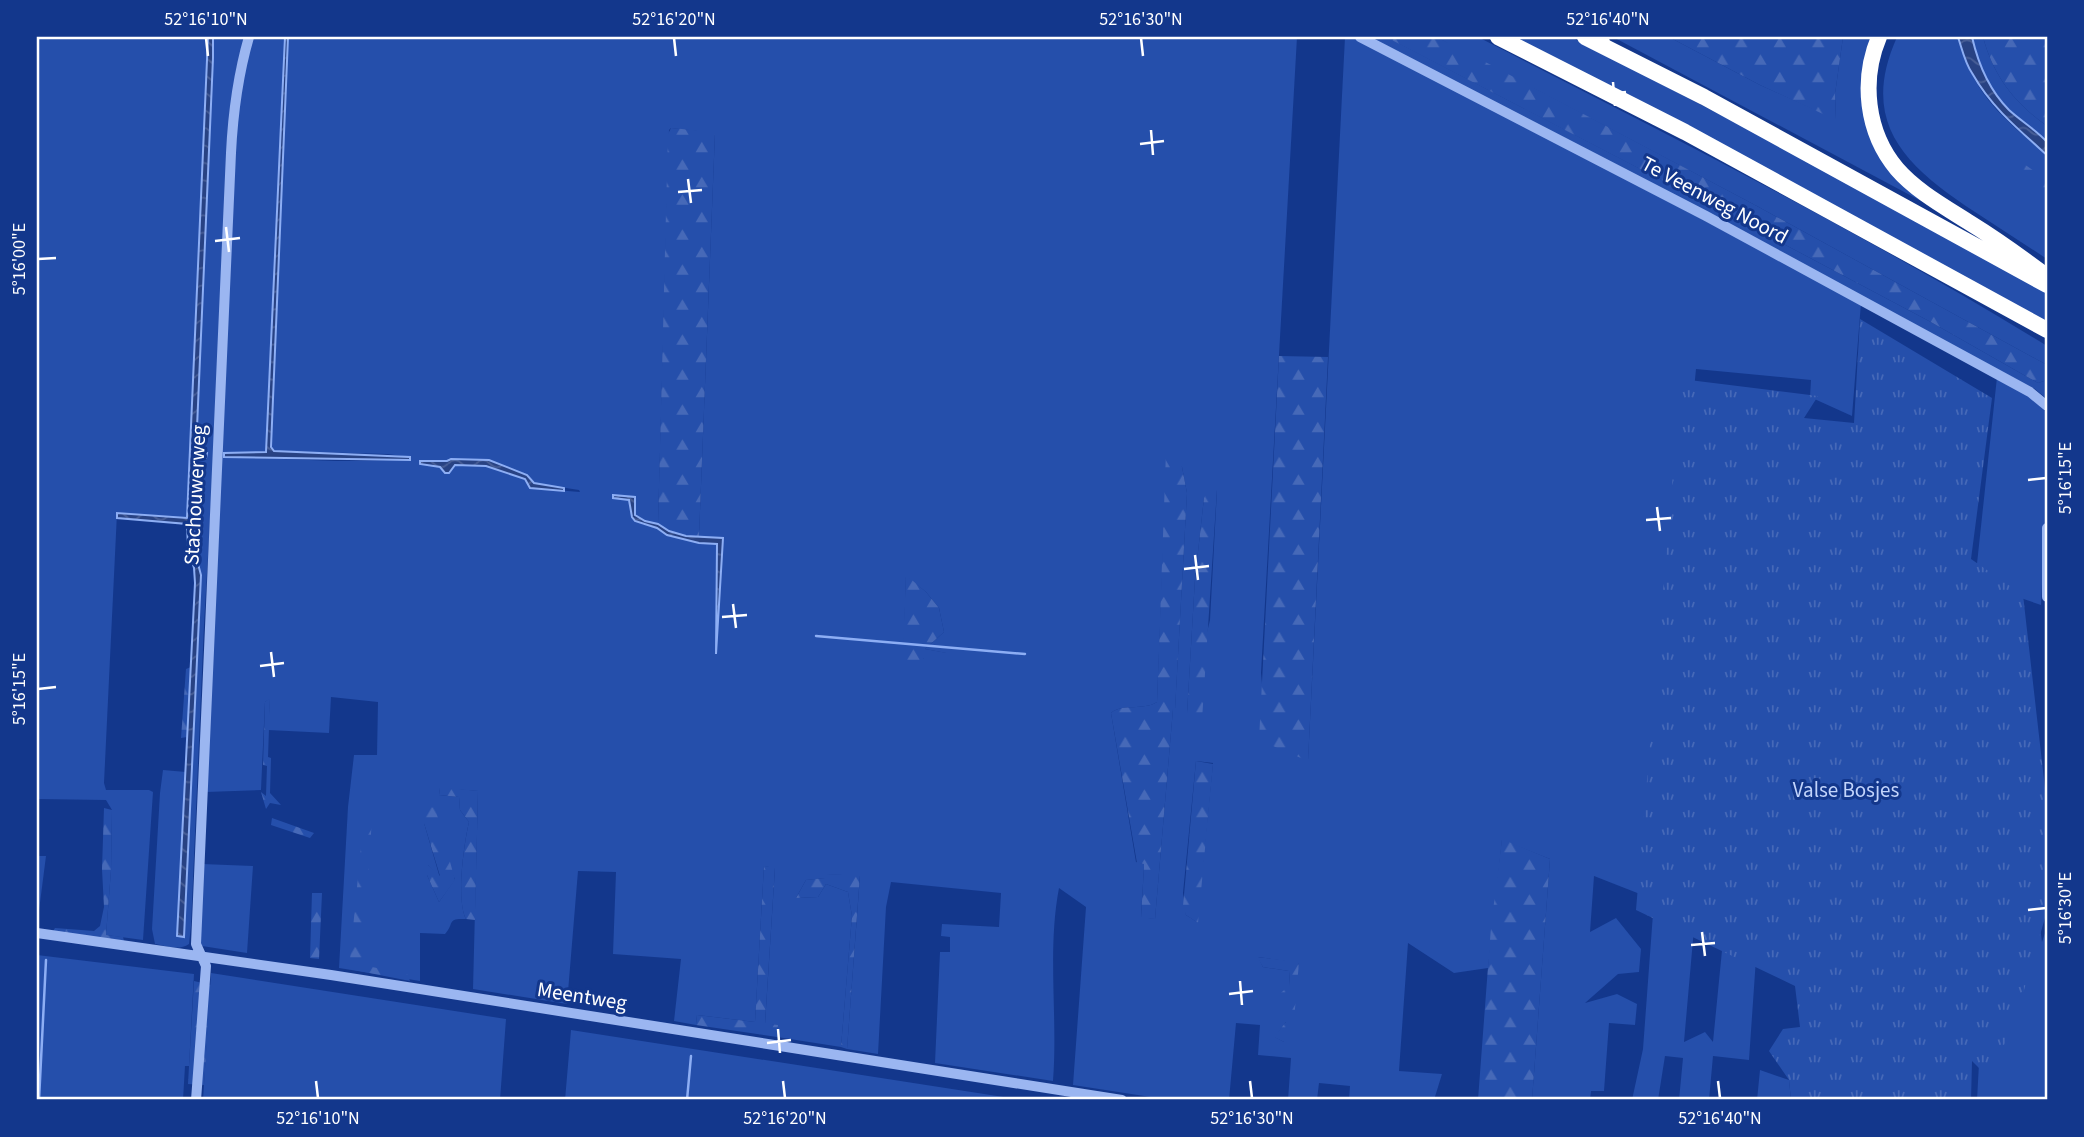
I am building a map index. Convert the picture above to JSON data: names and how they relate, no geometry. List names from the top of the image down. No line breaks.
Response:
{"streets":{"street":["Te Veenweg Noord","Stachouwerweg","Meentweg"]},"crossings":[["Stachouwerweg","Meentweg"]],"parks":["Valse Bosjes"],"coordinates":["52°16'10\"N","52°16'20\"N","52°16'30\"N","52°16'40\"N","5°16'00\"E","5°16'15\"E","5°16'30\"E"]}
